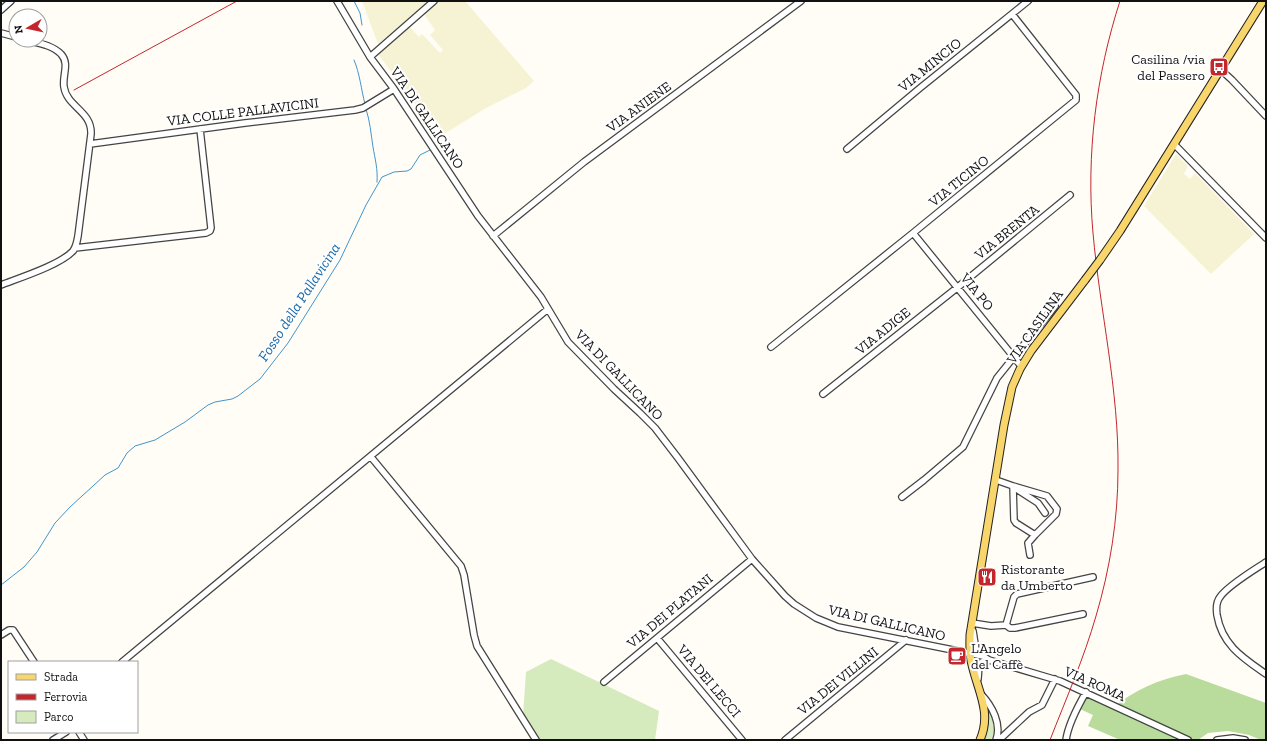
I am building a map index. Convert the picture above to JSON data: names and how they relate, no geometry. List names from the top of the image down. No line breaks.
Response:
{"streets":{"main road":["VIA CASILINA"],"street":["VIA MINCIO","VIA ANIENE","VIA COLLE PALLAVICINI","VIA DI GALLICANO","VIA TICINO","VIA BRENTA","VIA PO","VIA ADIGE","VIA DEI PLATANI","VIA DEI LECCI","VIA DEI VILLINI","VIA ROMA"]},"crossings":[["VIA MINCIO","VIA TICINO"],["VIA ANIENE","VIA DI GALLICANO"],["VIA COLLE PALLAVICINI","VIA DI GALLICANO"],["VIA DI GALLICANO","VIA CASILINA"],["VIA DI GALLICANO","VIA DEI PLATANI"],["VIA DI GALLICANO","VIA DEI VILLINI"],["VIA DI GALLICANO","VIA ROMA"],["VIA TICINO","VIA PO"],["VIA BRENTA","VIA PO"],["VIA BRENTA","VIA ADIGE"],["VIA PO","VIA CASILINA"],["VIA PO","VIA ADIGE"],["VIA CASILINA","VIA ROMA"],["VIA DEI PLATANI","VIA DEI LECCI"]],"water":["Fosso della Pallavicina"],"places":{"bus stop":["Casilina /via del Passero"],"restaurant":["Ristorante da Umberto"],"cafe":["L'Angelo del Caffè"]},"legend":["Strada","Ferrovia","Parco"],"north":"left"}
